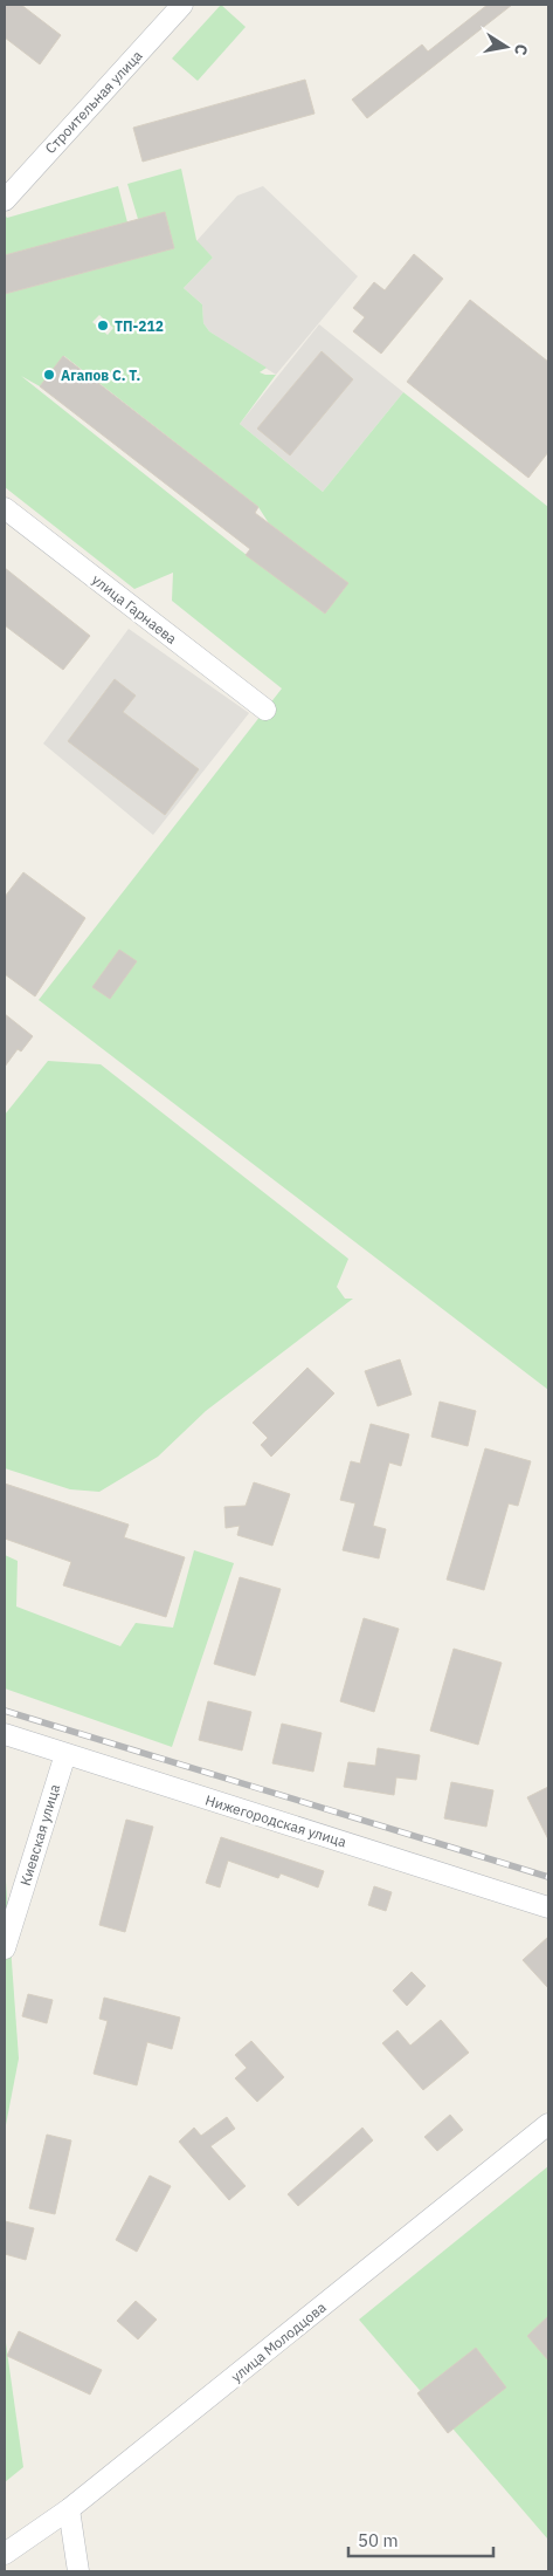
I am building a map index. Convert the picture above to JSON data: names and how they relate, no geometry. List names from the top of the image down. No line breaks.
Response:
{"streets":{"street":["Строительная улица","улица Гарнаева","Нижегородская улица","Киевская улица","улица Молодцова"]},"crossings":[["Нижегородская улица","Киевская улица"]],"places":["ТП-212","Агапов С. Т."],"scale_bar":"50 m","north":"right"}
